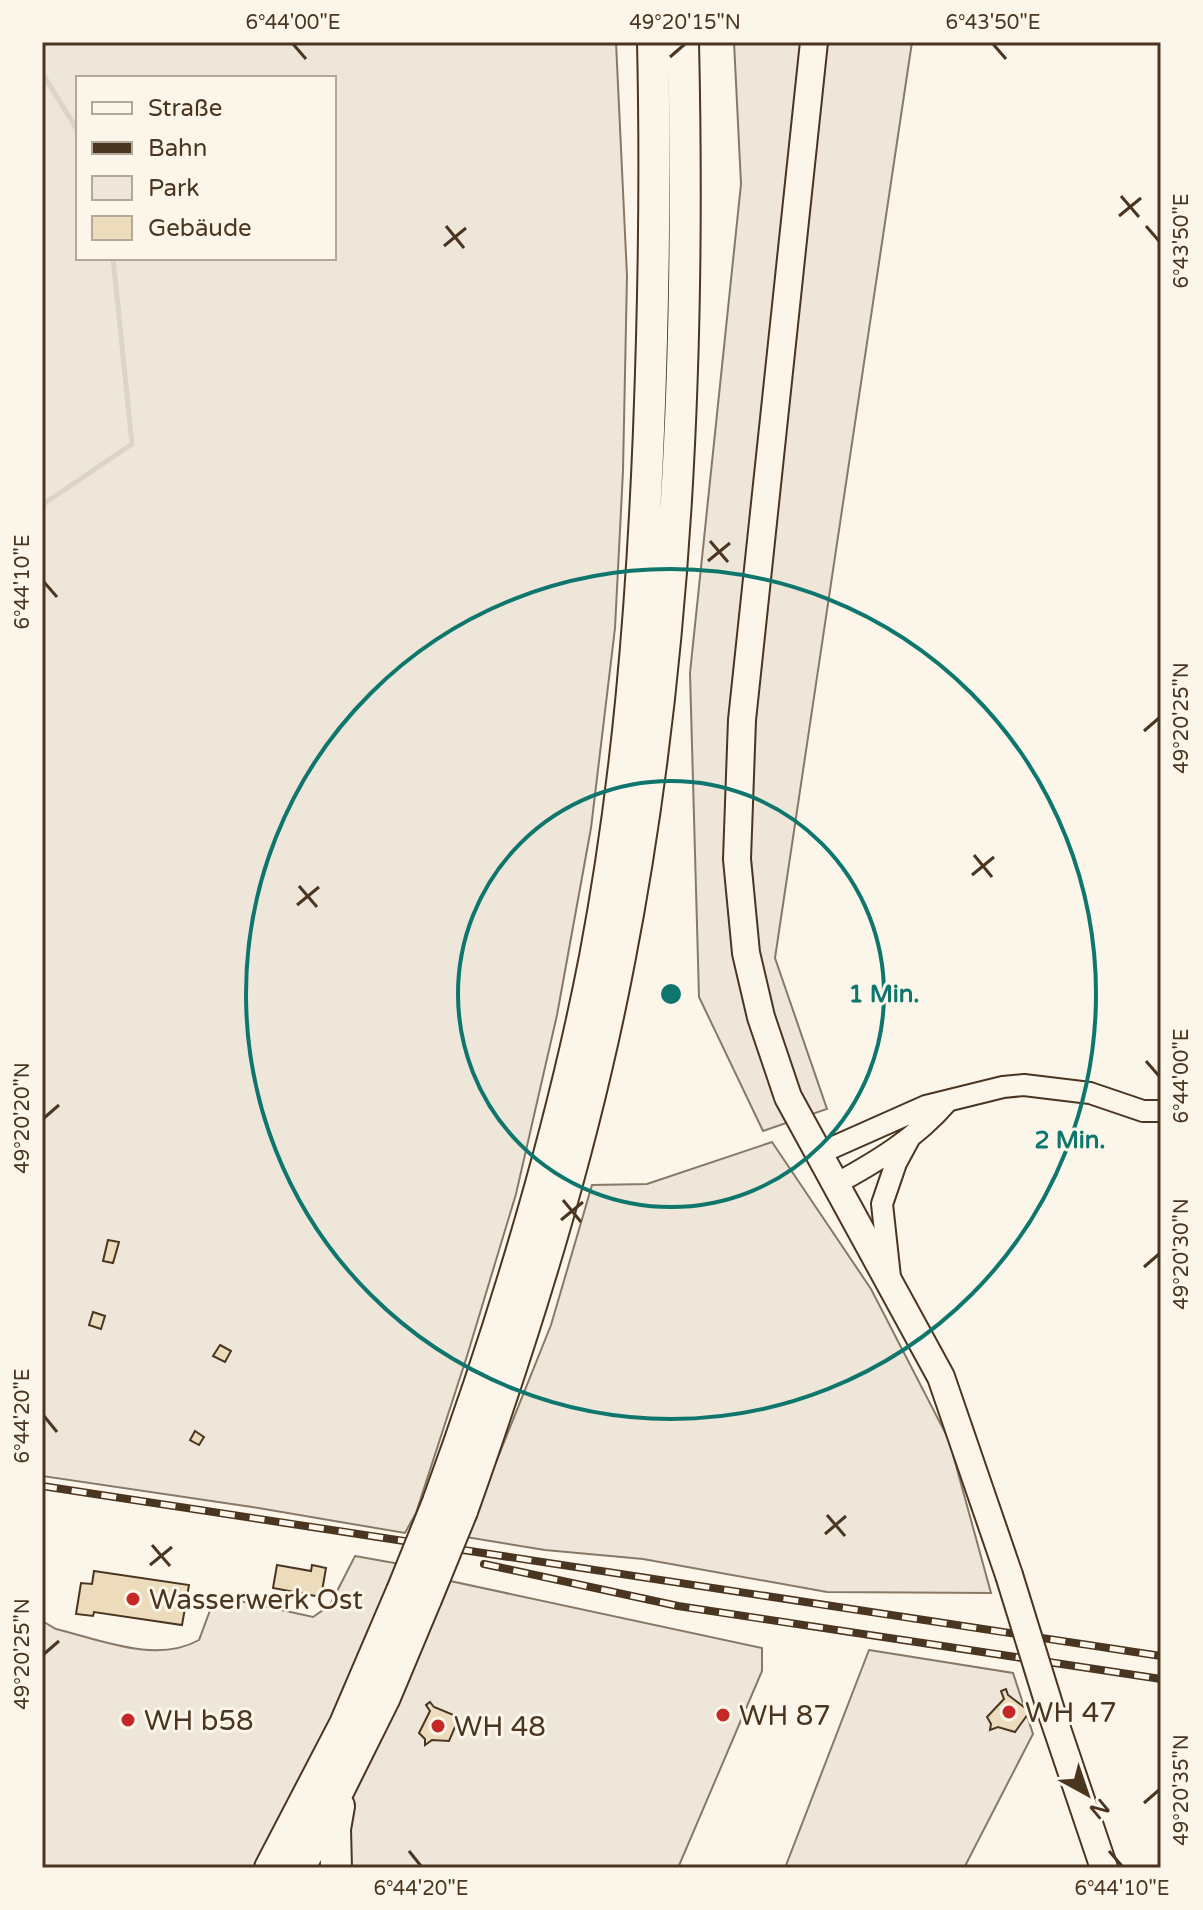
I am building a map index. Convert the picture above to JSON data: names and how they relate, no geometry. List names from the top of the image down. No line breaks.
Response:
{"places":["Wasserwerk Ost","WH 47","WH 87","WH b58","WH 48"],"legend":["Straße","Bahn","Park","Gebäude"],"north":"bottom right","coordinates":["6°44'00\"E","49°20'15\"N","6°43'50\"E","6°44'10\"E","49°20'25\"N","49°20'20\"N","49°20'30\"N","6°44'20\"E","49°20'35\"N"],"rings":["1 Min.","2 Min."]}
